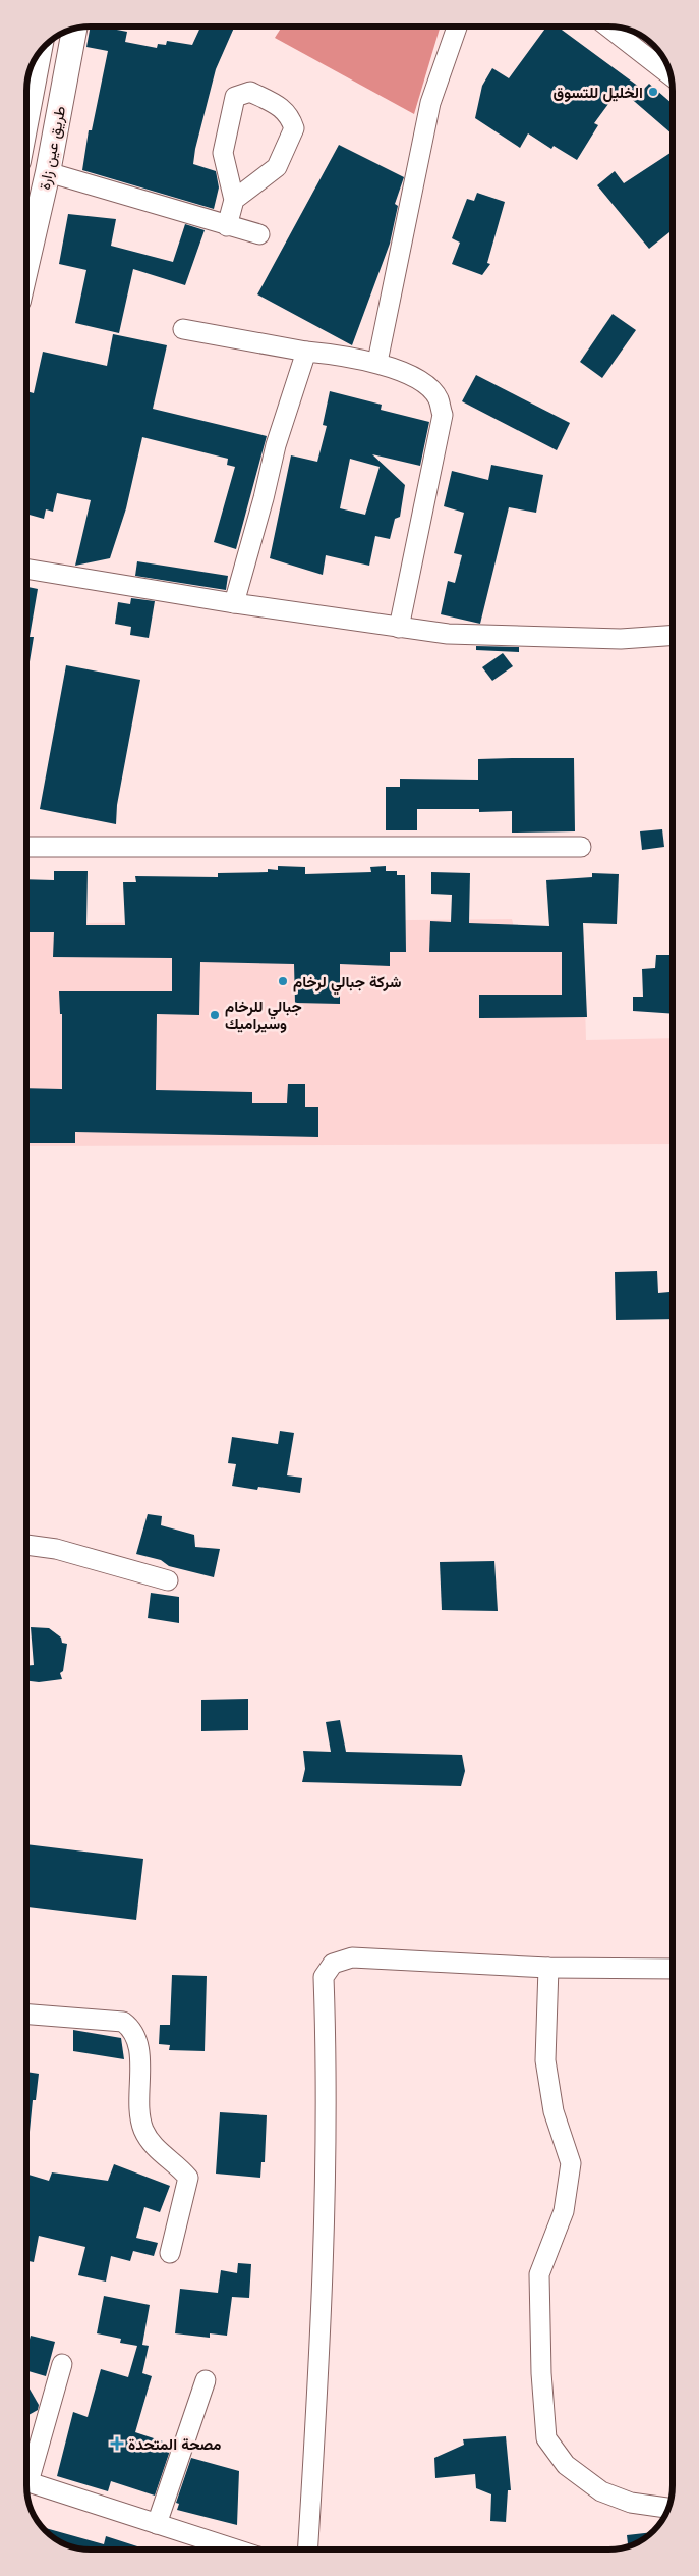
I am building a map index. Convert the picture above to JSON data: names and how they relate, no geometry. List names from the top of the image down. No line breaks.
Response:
{"streets":{"main road":["طريق عين زارة"]},"places":{"other":["الخليل للتسوق","شركة جبالي لرخام","جبالي للرخام وسيراميك"],"health":["مصحة المتحدة"]}}
